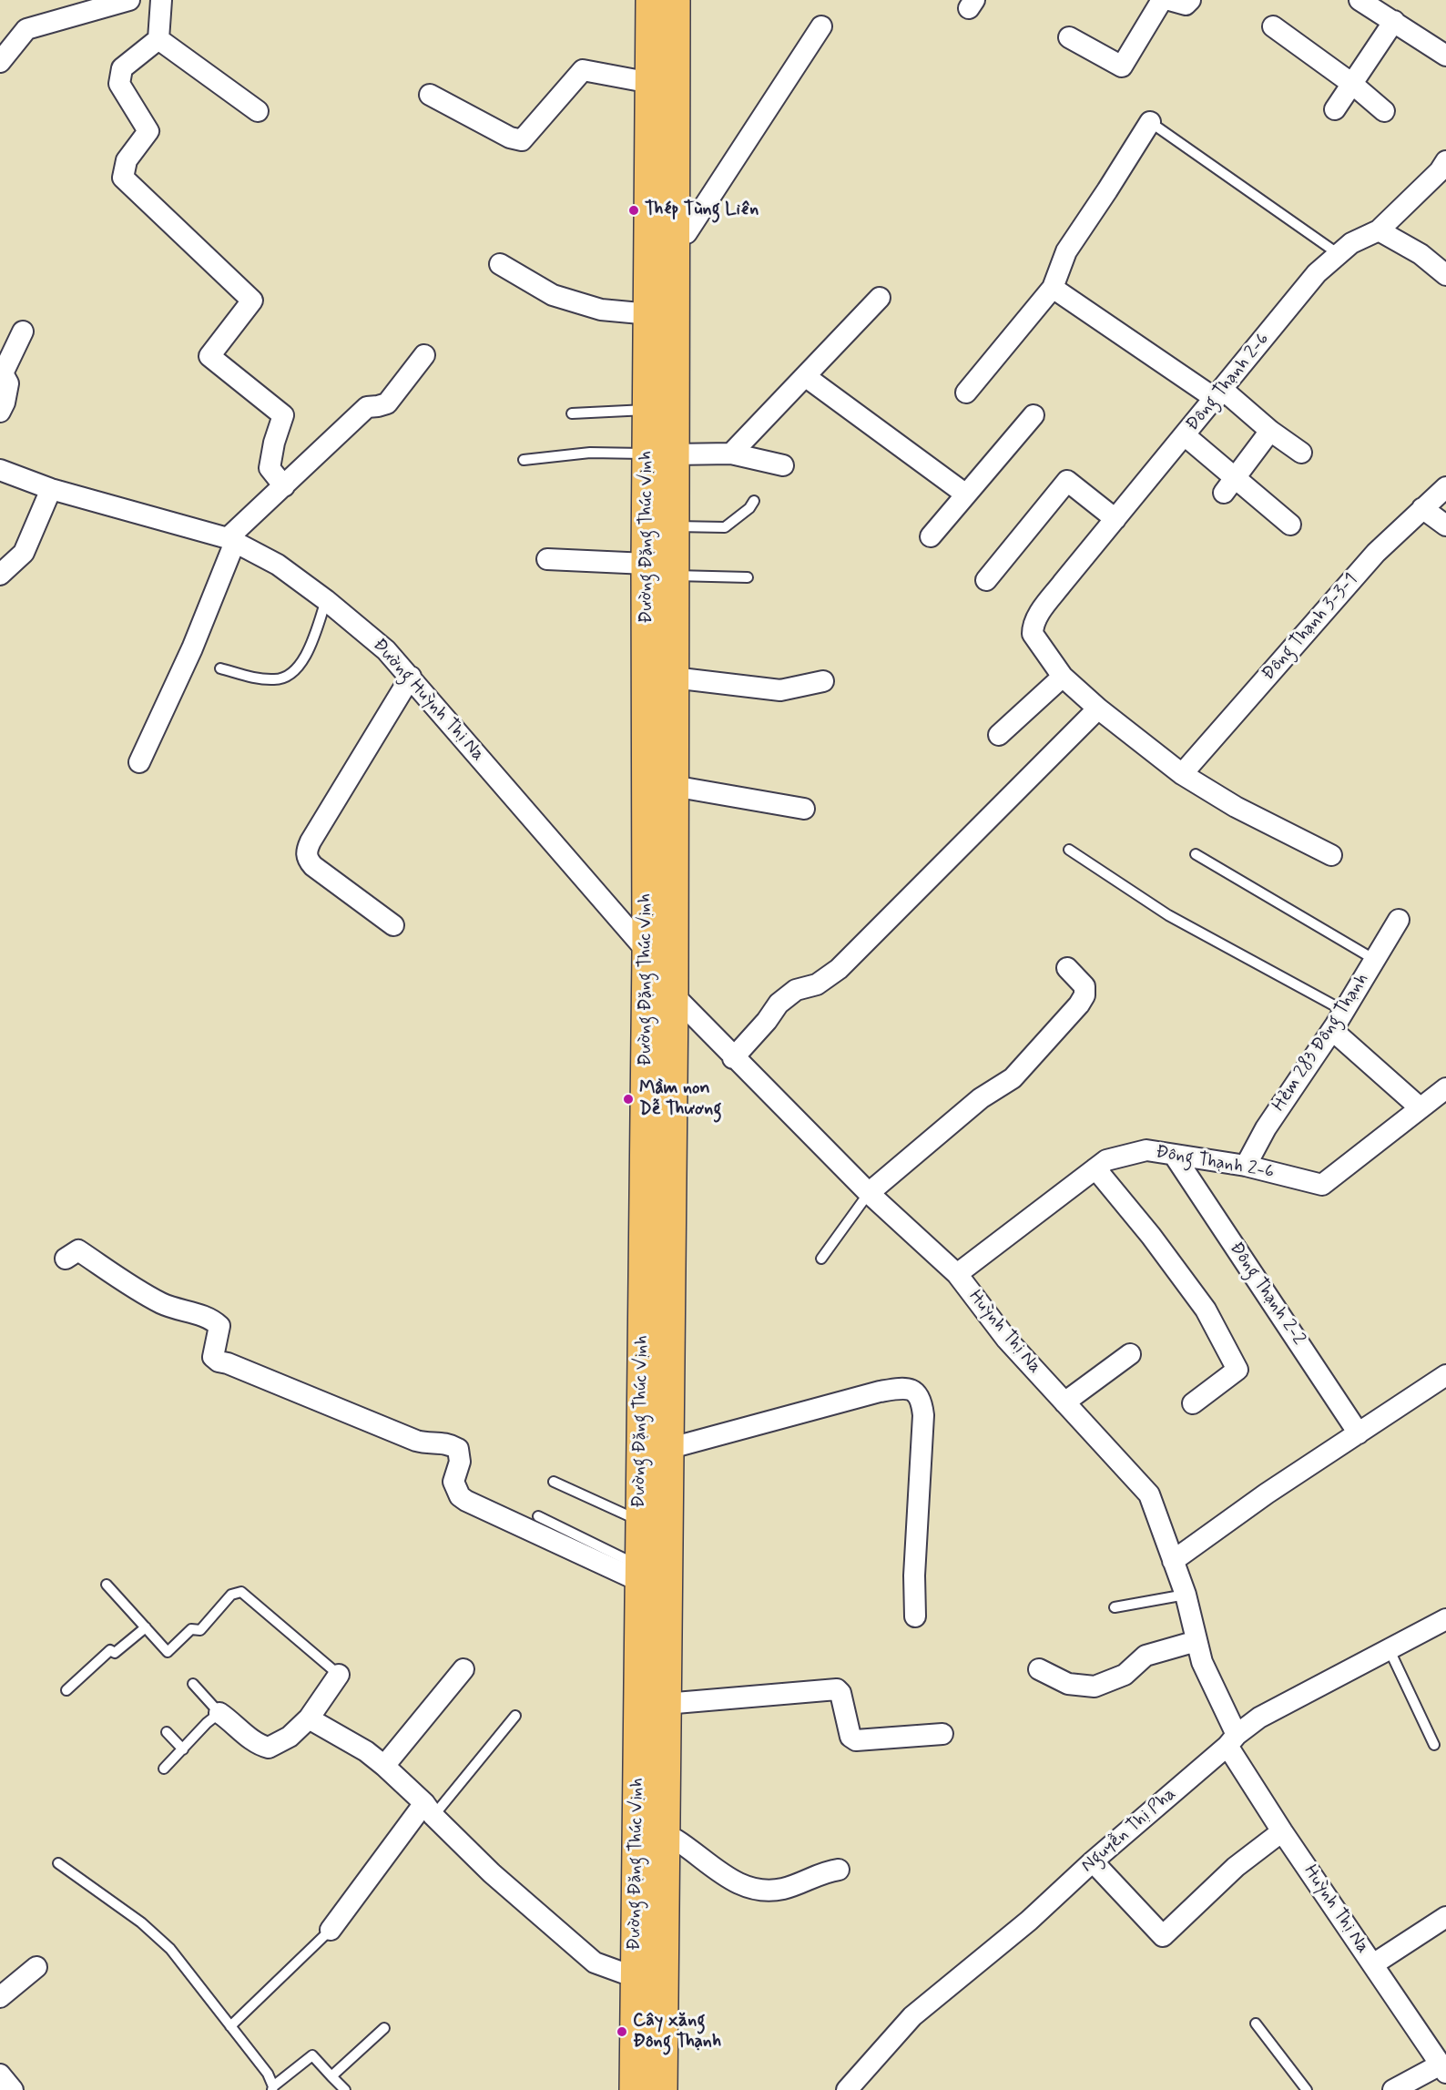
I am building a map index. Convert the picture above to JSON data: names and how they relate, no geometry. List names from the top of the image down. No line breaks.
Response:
{"streets":{"main road":["Đường Đặng Thúc Vịnh"],"street":["Đông Thạnh 2-6","Đông Thạnh 3-3-1","Đường Huỳnh Thị Na","Hẻm 283 Đông Thạnh","Đông Thạnh 2-2","Huỳnh Thị Na","Nguyễn Thị Pha"]},"crossings":[["Đông Thạnh 2-6","Hẻm 283 Đông Thạnh"],["Đông Thạnh 2-6","Đông Thạnh 2-2"],["Đông Thạnh 2-6","Huỳnh Thị Na"],["Đường Đặng Thúc Vịnh","Đường Huỳnh Thị Na"],["Đường Đặng Thúc Vịnh","Huỳnh Thị Na"],["Huỳnh Thị Na","Nguyễn Thị Pha"]],"places":["Thép Tùng Liên","Mầm non Dễ Thương","Cây xăng Đông Thạnh"]}
